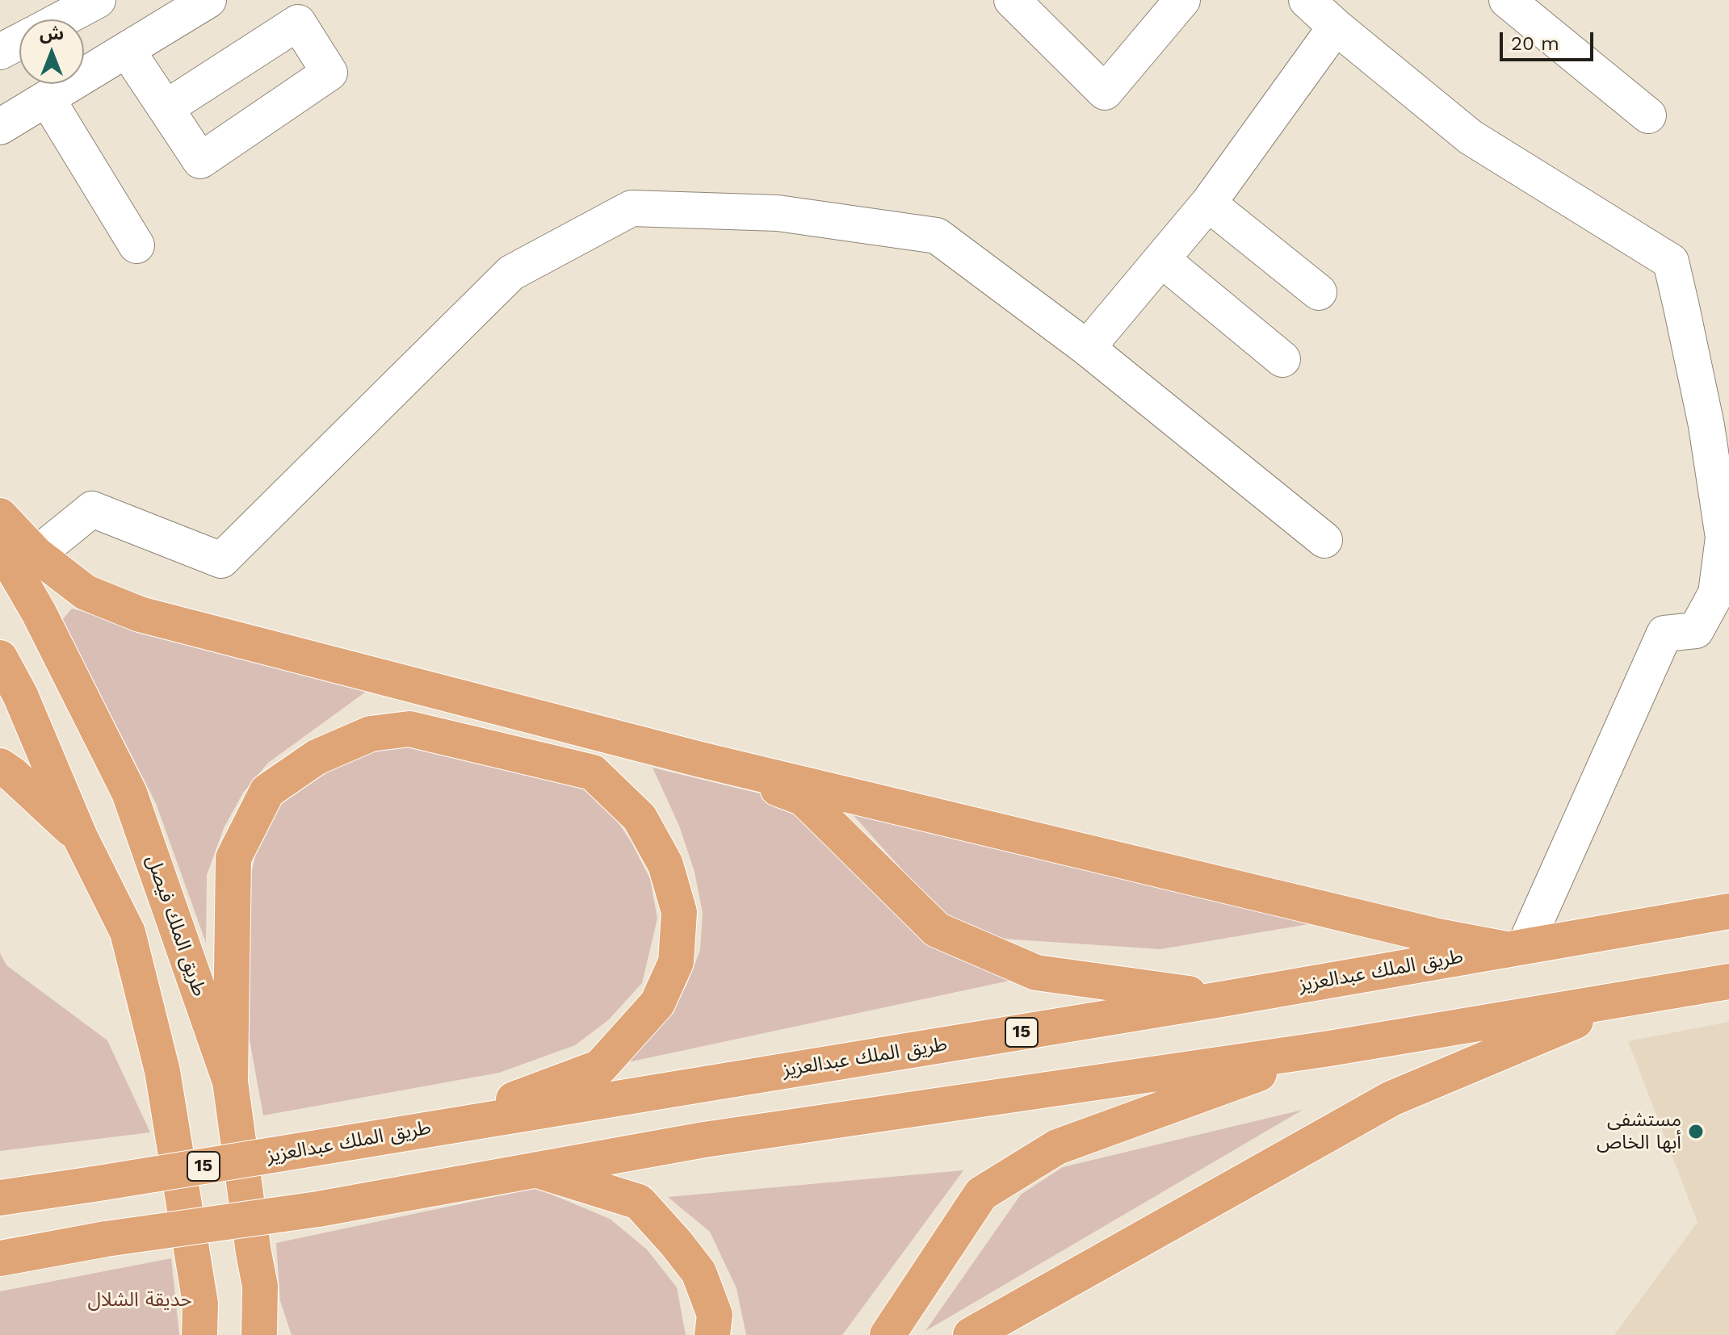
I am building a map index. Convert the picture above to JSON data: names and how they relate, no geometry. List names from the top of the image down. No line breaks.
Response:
{"streets":{"highway":["طريق الملك فيصل","طريق الملك عبدالعزيز","15"]},"parks":["حديقة الشلال"],"places":["مستشفى أبها الخاص"],"scale_bar":"20 m","north":"top"}
